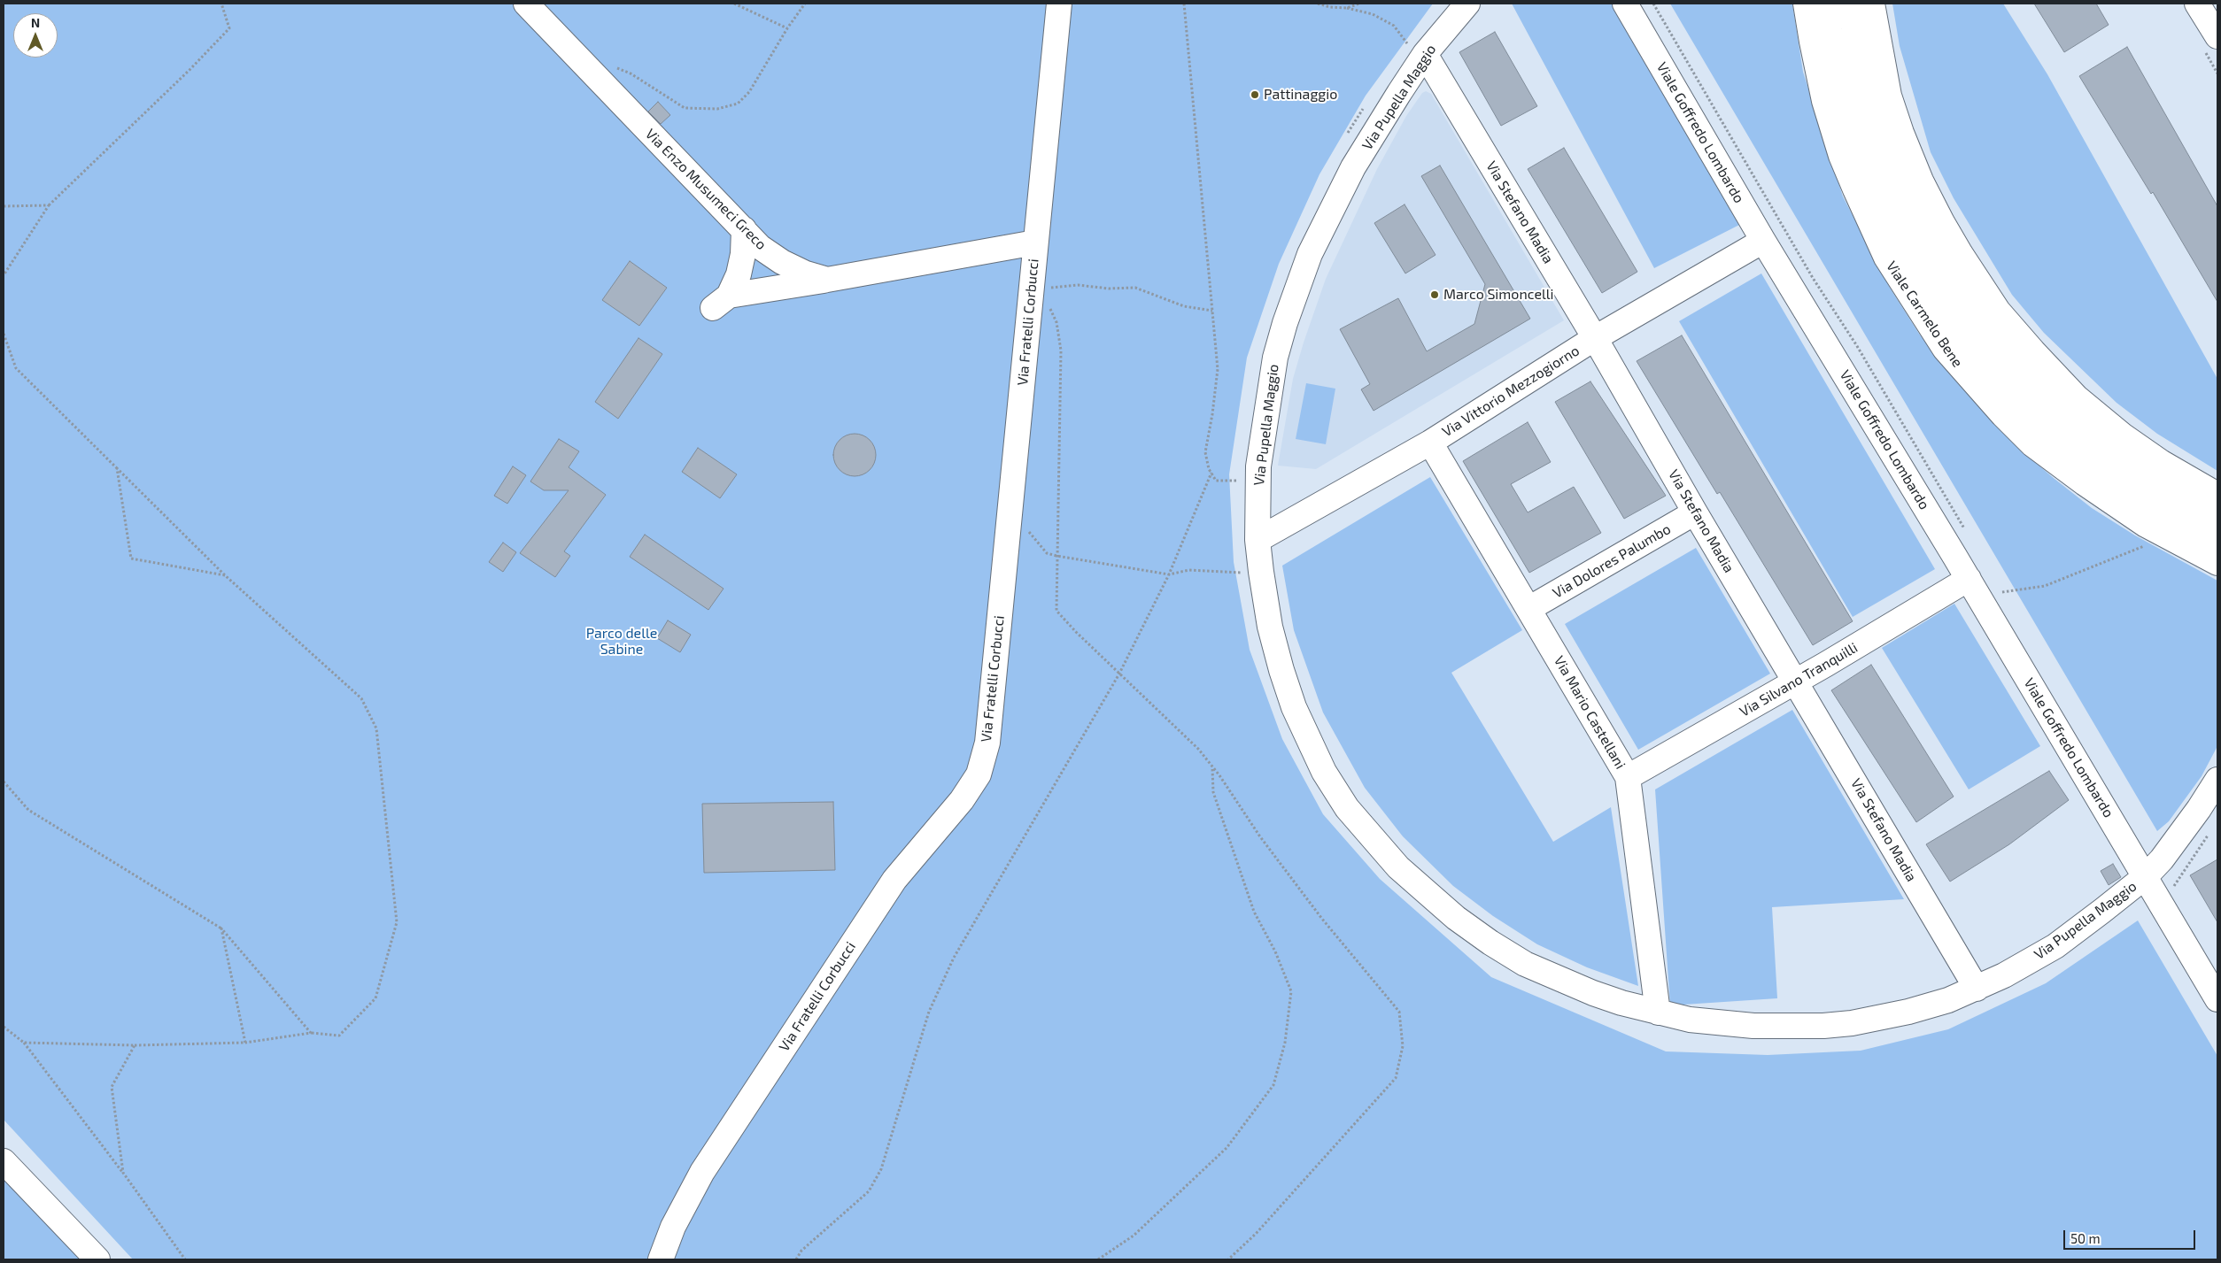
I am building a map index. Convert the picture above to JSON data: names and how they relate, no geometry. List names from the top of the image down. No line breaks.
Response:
{"streets":{"street":["Via Pupella Maggio","Viale Goffredo Lombardo","Via Enzo Musumeci Greco","Via Stefano Madia","Viale Carmelo Bene","Via Fratelli Corbucci","Via Vittorio Mezzogiorno","Via Dolores Palumbo","Via Silvano Tranquilli","Via Mario Castellani"]},"crossings":[["Via Pupella Maggio","Viale Goffredo Lombardo"],["Via Pupella Maggio","Via Stefano Madia"],["Via Pupella Maggio","Via Vittorio Mezzogiorno"],["Via Pupella Maggio","Via Mario Castellani"],["Viale Goffredo Lombardo","Via Vittorio Mezzogiorno"],["Viale Goffredo Lombardo","Via Silvano Tranquilli"],["Via Enzo Musumeci Greco","Via Fratelli Corbucci"],["Via Stefano Madia","Via Vittorio Mezzogiorno"],["Via Stefano Madia","Via Dolores Palumbo"],["Via Stefano Madia","Via Silvano Tranquilli"],["Via Vittorio Mezzogiorno","Via Mario Castellani"],["Via Dolores Palumbo","Via Mario Castellani"],["Via Silvano Tranquilli","Via Mario Castellani"]],"parks":["Parco delle Sabine"],"places":["Pattinaggio","Marco Simoncelli"],"scale_bar":"50 m","north":"top"}
